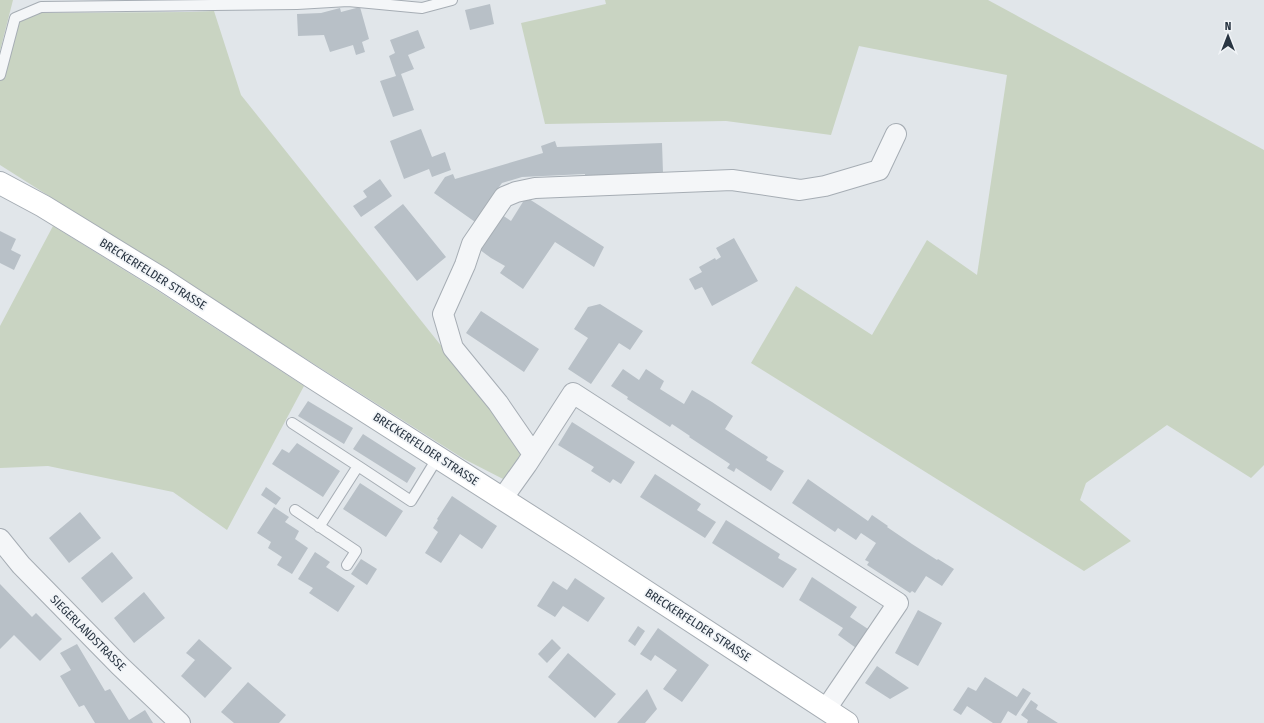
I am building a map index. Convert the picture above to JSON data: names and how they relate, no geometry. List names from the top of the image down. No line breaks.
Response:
{"streets":{"main road":["BRECKERFELDER STRASSE"],"street":["SIEGERLANDSTRASSE"]},"north":"top"}
